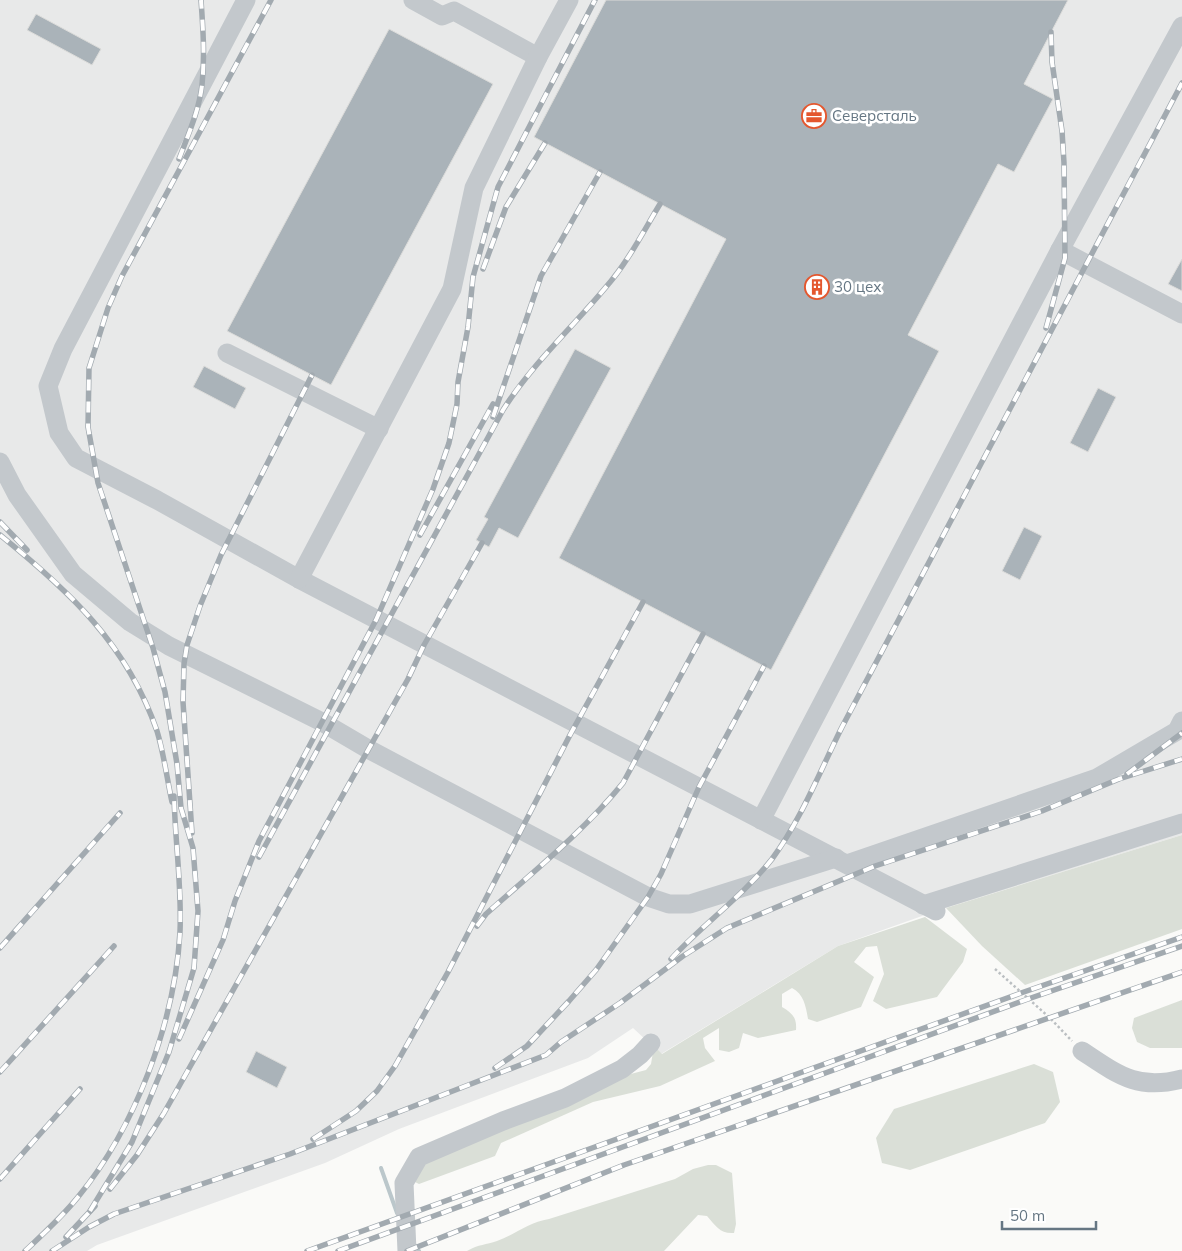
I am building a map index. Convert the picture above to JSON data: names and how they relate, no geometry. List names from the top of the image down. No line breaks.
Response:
{"places":{"office":["Северсталь"],"building":["30 цех"]},"scale_bar":"50 m"}
